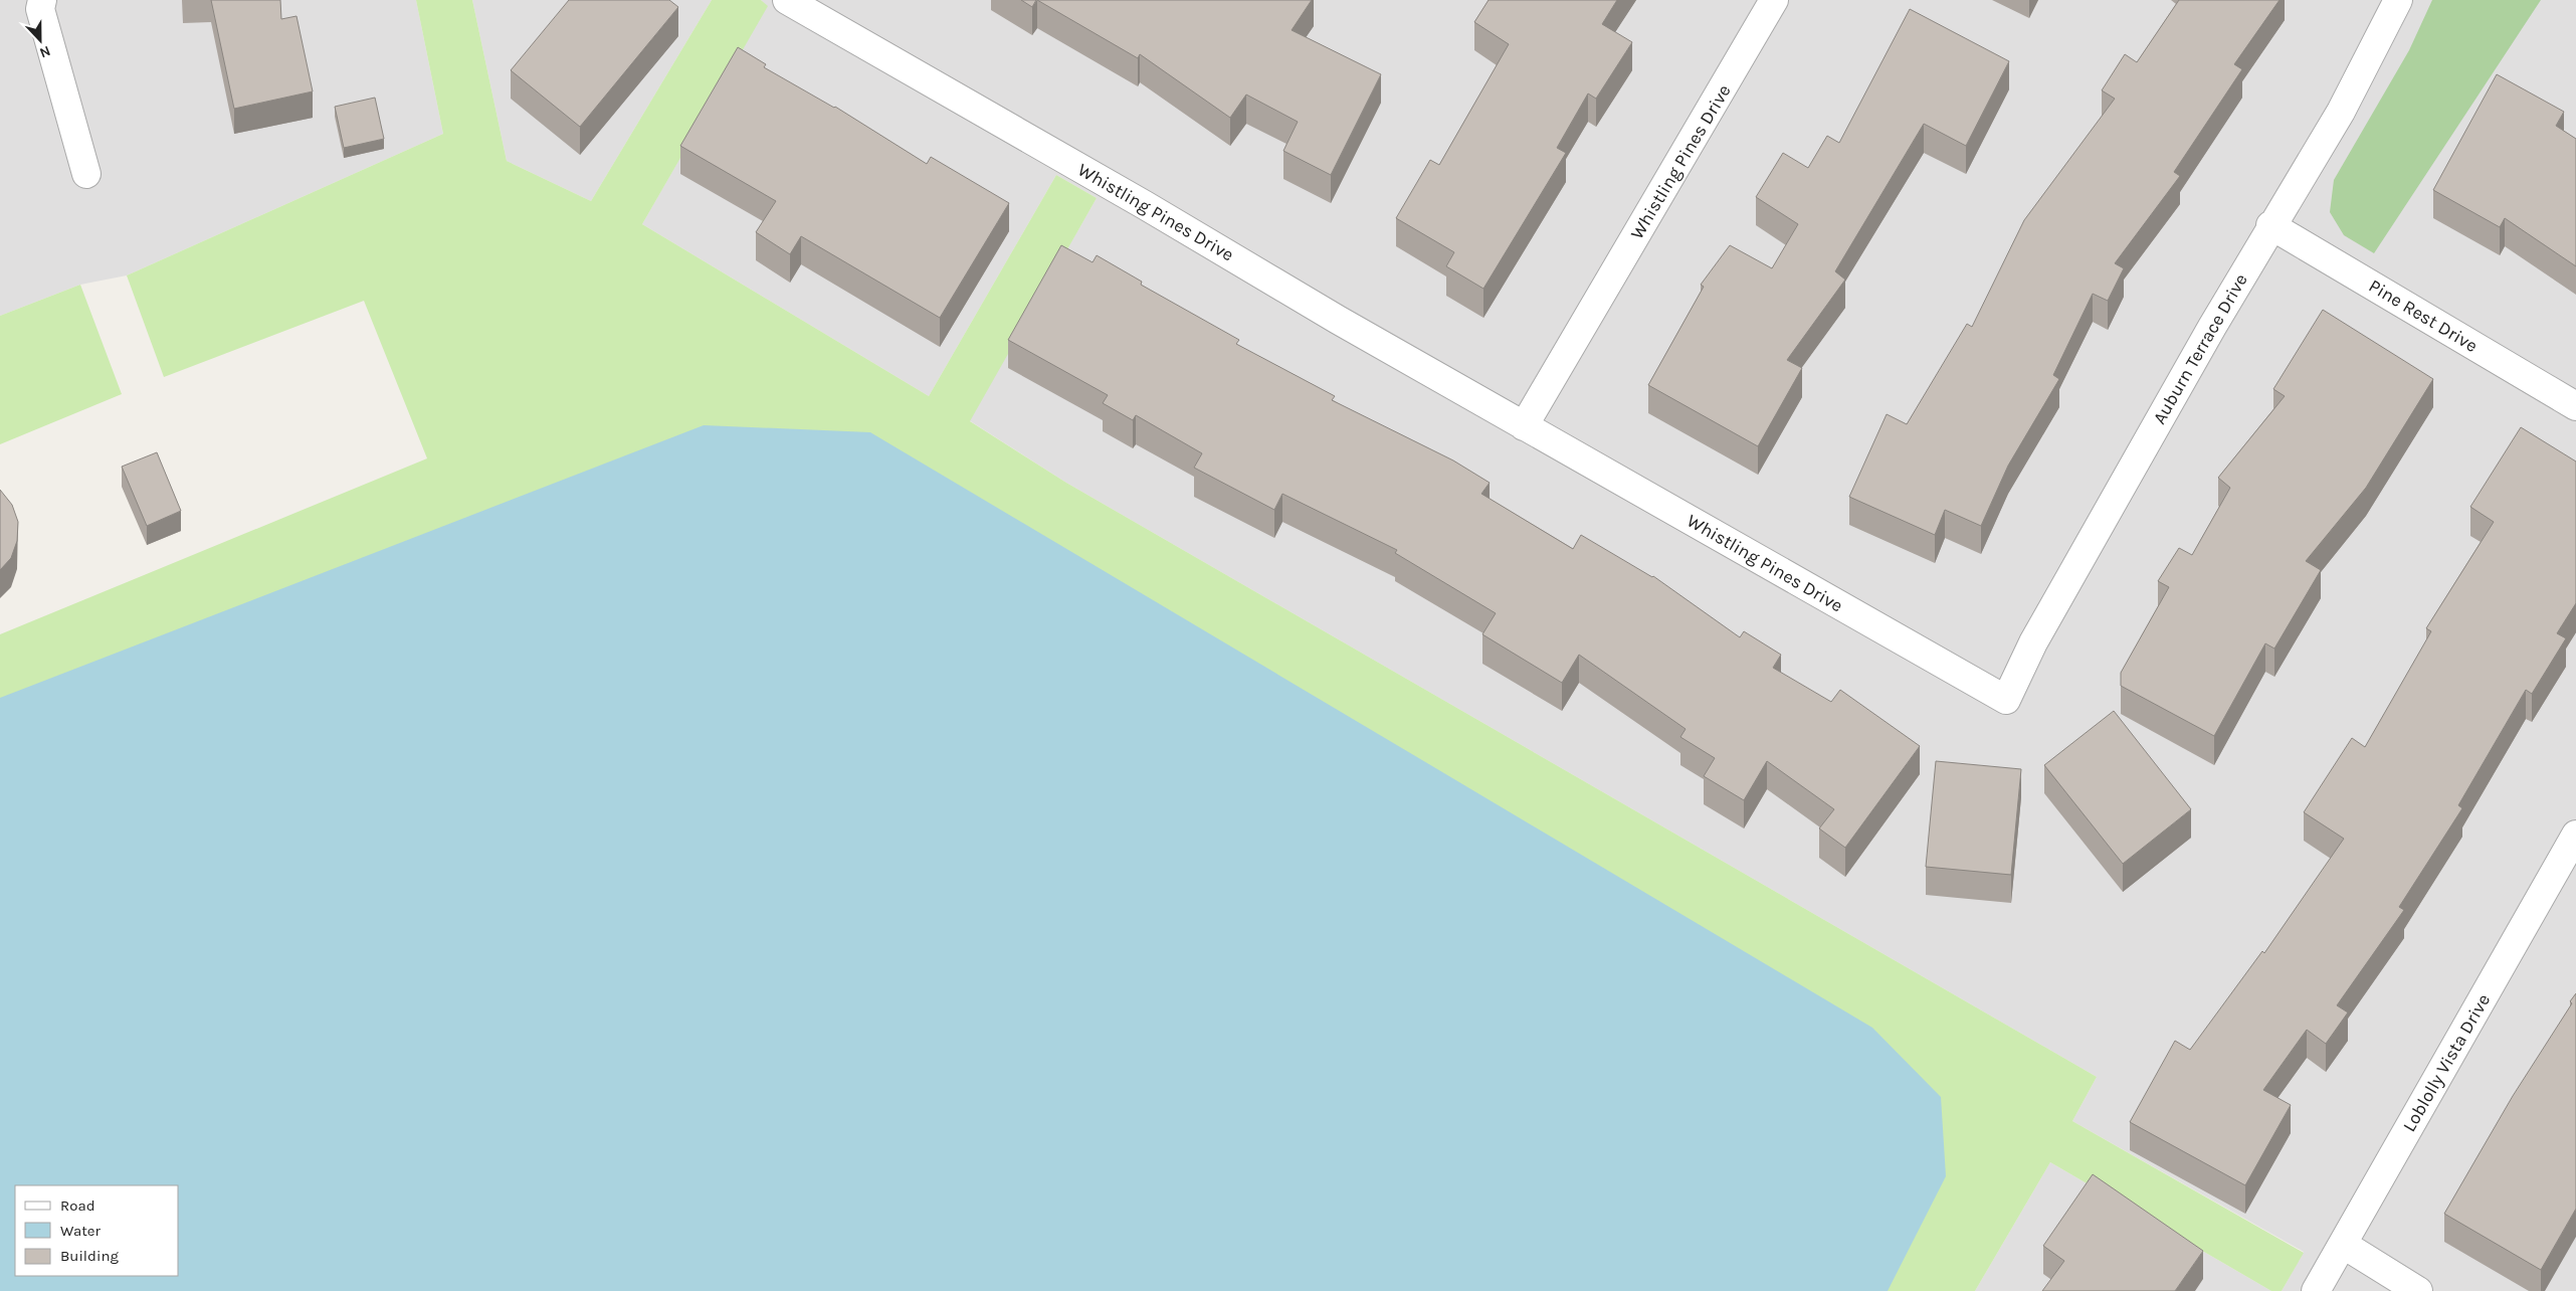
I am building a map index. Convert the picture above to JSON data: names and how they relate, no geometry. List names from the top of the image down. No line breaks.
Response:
{"streets":{"street":["Whistling Pines Drive","Pine Rest Drive","Auburn Terrace Drive","Loblolly Vista Drive"]},"crossings":[["Whistling Pines Drive","Auburn Terrace Drive"],["Pine Rest Drive","Auburn Terrace Drive"]],"legend":["Road","Water","Building"],"north":"bottom"}
